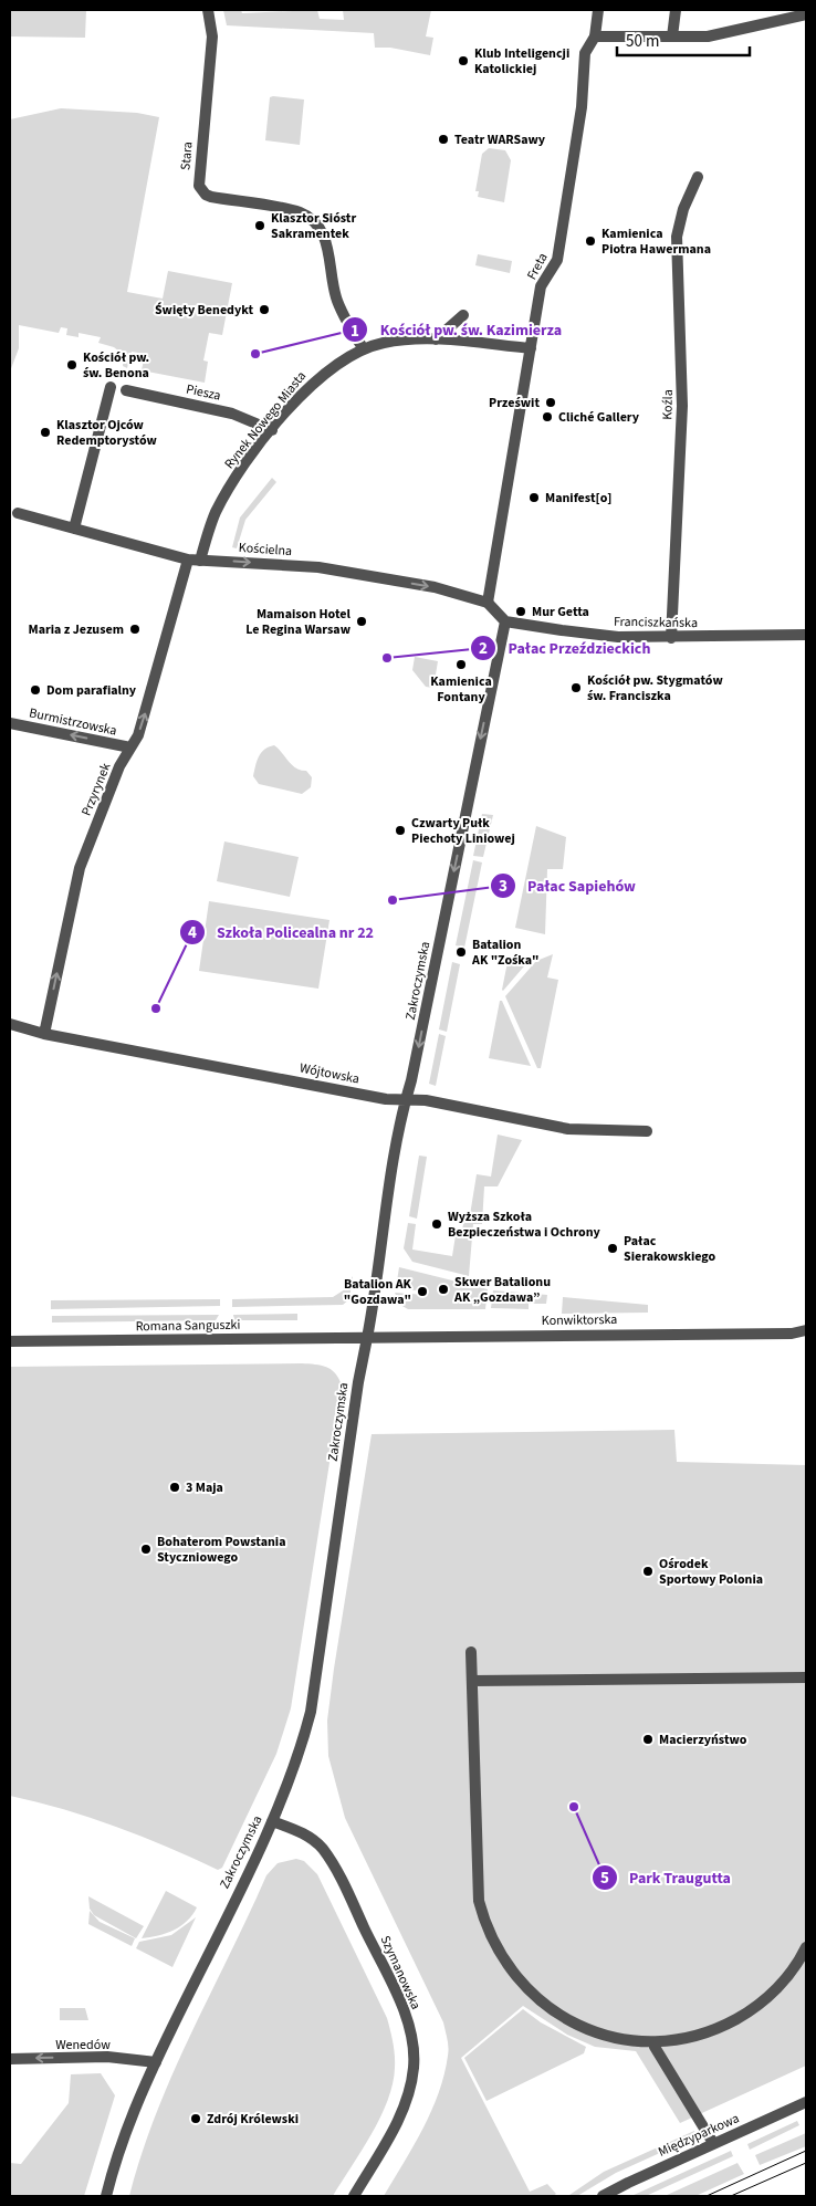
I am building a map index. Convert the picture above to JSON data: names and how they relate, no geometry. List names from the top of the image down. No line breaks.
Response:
{"streets":{"street":["Stara","Freta","Piesza","Koźla","Rynek Nowego Miasta","Kościelna","Franciszkańska","Burmistrzowska","Przyrynek","Zakroczymska","Wójtowska","Konwiktorska","Romana Sanguszki","Szymanowska","Wenedów","Międzyparkowa"]},"crossings":[["Stara","Rynek Nowego Miasta"],["Freta","Rynek Nowego Miasta"],["Freta","Kościelna"],["Piesza","Rynek Nowego Miasta"],["Koźla","Franciszkańska"],["Rynek Nowego Miasta","Kościelna"],["Rynek Nowego Miasta","Przyrynek"],["Kościelna","Przyrynek"],["Franciszkańska","Zakroczymska"],["Burmistrzowska","Przyrynek"],["Przyrynek","Wójtowska"],["Zakroczymska","Wójtowska"],["Zakroczymska","Konwiktorska"],["Zakroczymska","Romana Sanguszki"],["Zakroczymska","Szymanowska"],["Zakroczymska","Wenedów"],["Konwiktorska","Romana Sanguszki"]],"one_way":["Kościelna","Burmistrzowska","Przyrynek","Wenedów"],"places":["Klub Inteligencji Katolickiej","Teatr WARSawy","Klasztor Sióstr Sakramentek","Kamienica Piotra Hawermana","Święty Benedykt","Kościół pw. św. Kazimierza","Kościół pw. św. Benona","Prześwit","Cliché Gallery","Klasztor Ojców Redemptorystów","Manifest[o]","Mur Getta","Mamaison Hotel Le Regina Warsaw","Maria z Jezusem","Pałac Przeździeckich","Kamienica Fontany","Kościół pw. Stygmatów św. Franciszka","Dom parafialny","Czwarty Pułk Piechoty Liniowej","Pałac Sapiehów","Batalion AK \"Zośka\"","Szkoła Policealna nr 22","Wyższa Szkoła Bezpieczeństwa i Ochrony","Pałac Sierakowskiego","Skwer Batalionu AK „Gozdawa”","Batalion AK \"Gozdawa\"","3 Maja","Bohaterom Powstania Styczniowego","Ośrodek Sportowy Polonia","Macierzyństwo","Park Traugutta","Zdrój Królewski"],"scale_bar":"50 m"}
